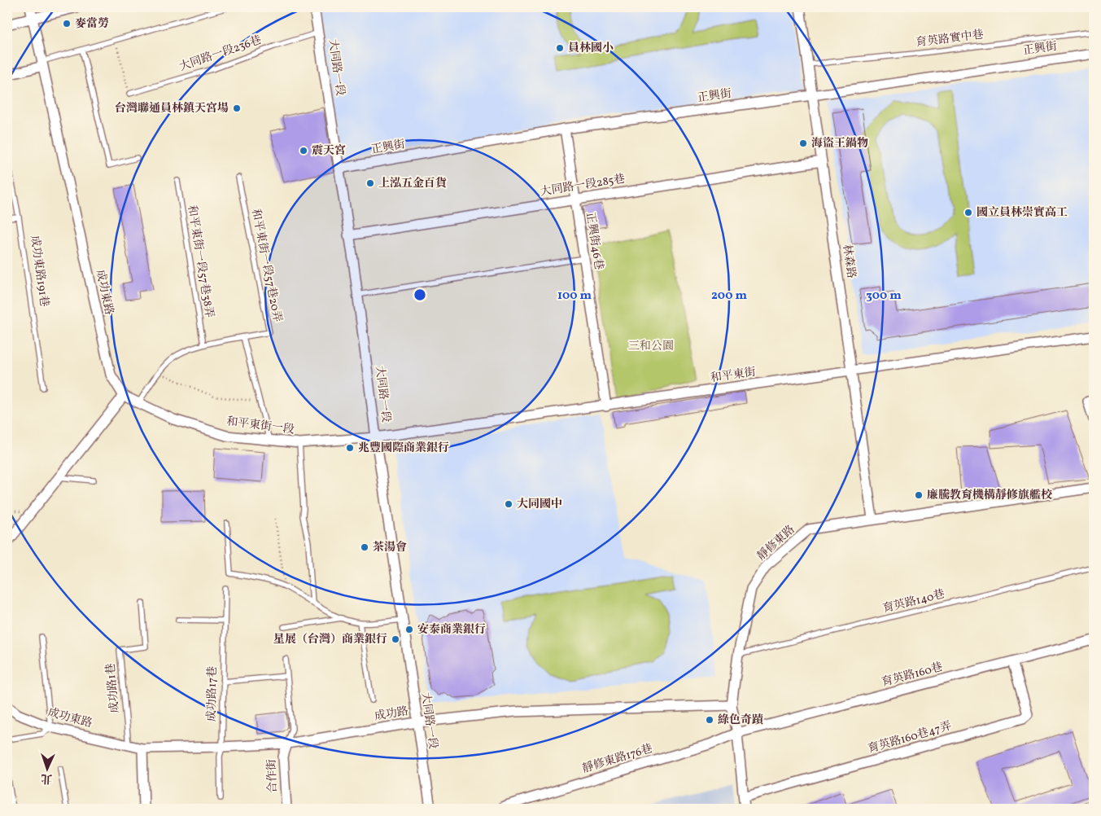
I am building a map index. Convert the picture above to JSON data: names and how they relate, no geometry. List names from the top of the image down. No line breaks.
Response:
{"streets":{"street":["正興街","大同路一段","大同路一段285巷","正興街46巷","林森路","成功東路","和平東街","和平東街一段","靜修東路","育英路160巷","成功路","育英路160巷47弄","靜修東路176巷","合作街"],"lane":["育英路實中巷","大同路一段236巷","和平東街一段57巷38弄","和平東街一段57巷20弄","成功東路191巷","育英路140巷","成功路1巷","成功路17巷"]},"crossings":[["育英路實中巷","林森路"],["正興街","大同路一段"],["正興街","正興街46巷"],["正興街","林森路"],["大同路一段236巷","大同路一段"],["大同路一段","大同路一段285巷"],["大同路一段","和平東街"],["大同路一段","和平東街一段"],["大同路一段","成功路"],["大同路一段285巷","正興街46巷"],["大同路一段285巷","林森路"],["正興街46巷","和平東街"],["林森路","和平東街"],["林森路","靜修東路"],["成功東路","和平東街一段"],["成功東路","成功路1巷"],["成功東路","成功路"],["和平東街","和平東街一段"],["靜修東路","育英路140巷"],["靜修東路","育英路160巷"],["靜修東路","成功路"],["靜修東路","育英路160巷47弄"],["靜修東路","靜修東路176巷"],["育英路160巷","育英路160巷47弄"],["育英路160巷","靜修東路176巷"],["成功路1巷","成功路"],["成功路17巷","成功路"],["成功路","合作街"]],"parks":["三和公園"],"places":["麥當勞","員林國小","台灣聯通員林鎮天宮場","海盜王鍋物","震天宮","上泓五金百貨","國立員林崇實高工","兆豐國際商業銀行","廉騰教育機構靜修旗艦校","大同國中","茶湯會","安泰商業銀行","星展（台灣）商業銀行","綠色奇蹟"],"north":"bottom","rings":["100 m","200 m","300 m"]}
